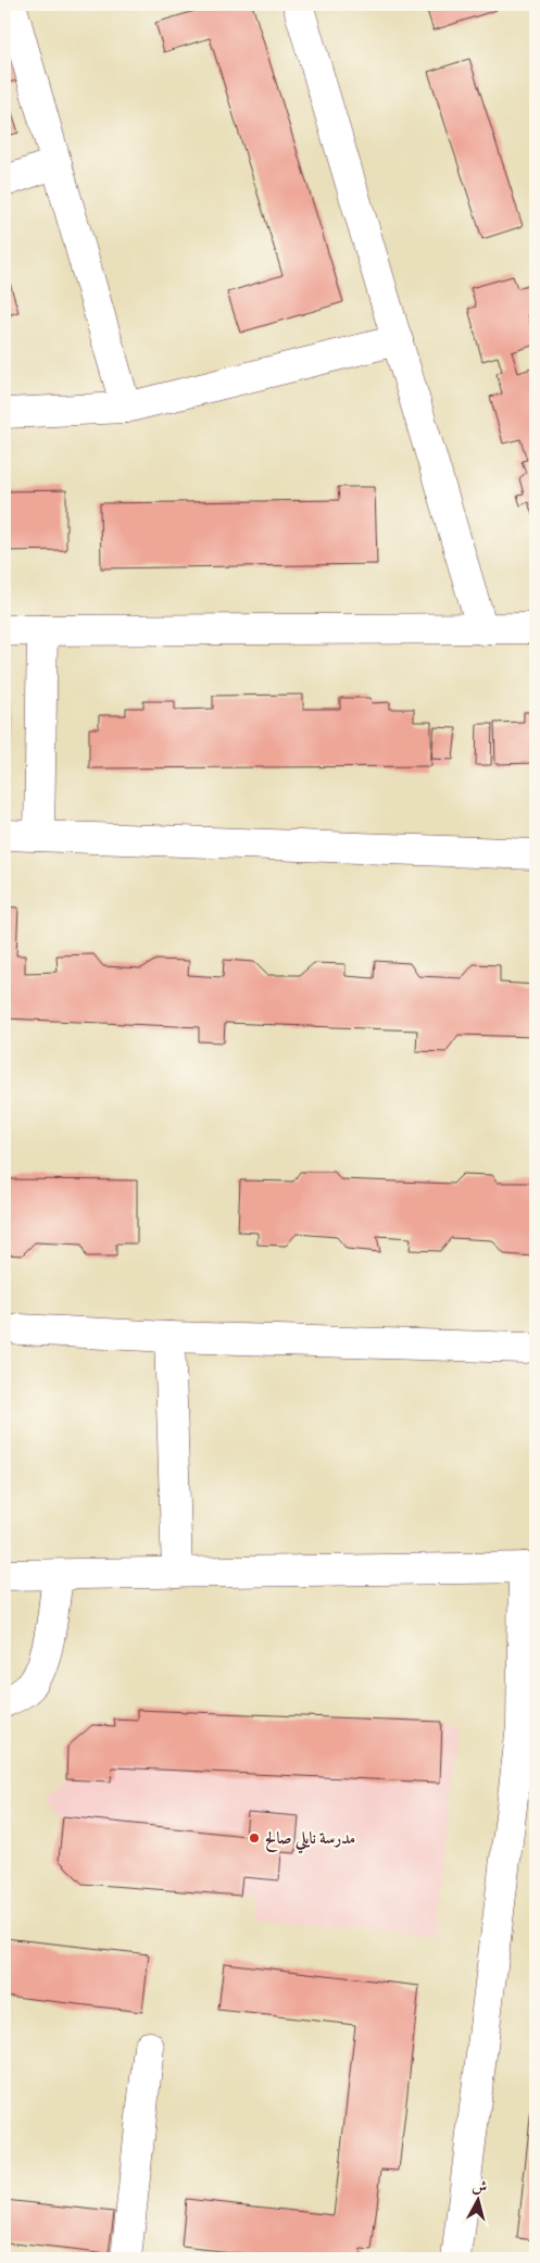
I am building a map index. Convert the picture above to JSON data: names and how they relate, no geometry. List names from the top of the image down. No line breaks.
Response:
{"places":["مدرسة نايلي صالح"],"north":"top"}
